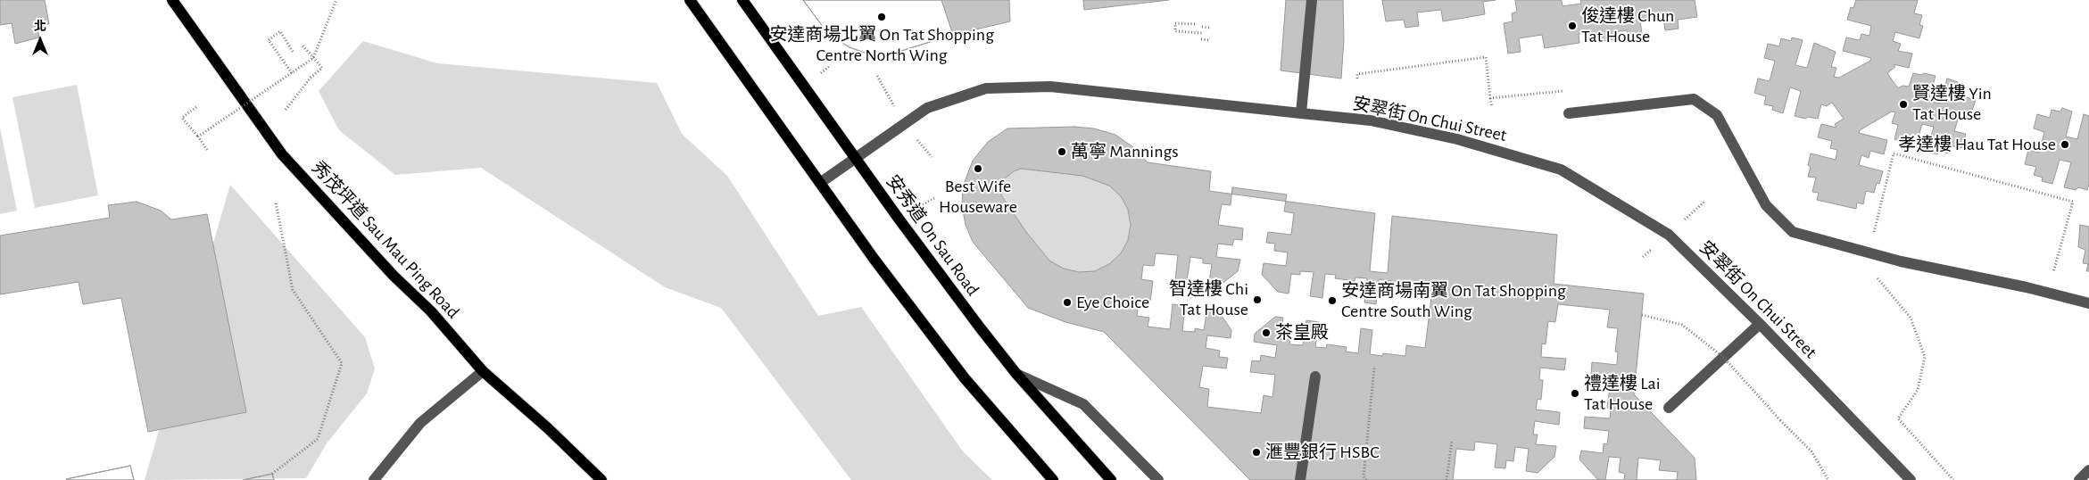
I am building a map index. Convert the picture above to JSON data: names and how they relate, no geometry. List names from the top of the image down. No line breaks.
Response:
{"streets":{"main road":["安秀道 On Sau Road","秀茂坪道 Sau Mau Ping Road"],"street":["安翠街 On Chui Street"]},"crossings":[["安翠街 On Chui Street","安秀道 On Sau Road"]],"places":["安達商場北翼 On Tat Shopping Centre North Wing","俊達樓 Chun Tat House","賢達樓 Yin Tat House","孝達樓 Hau Tat House","萬寧 Mannings","Best Wife Houseware","智達樓 Chi Tat House","安達商場南翼 On Tat Shopping Centre South Wing","Eye Choice","茶皇殿","禮達樓 Lai Tat House","滙豐銀行 HSBC"],"north":"top"}
